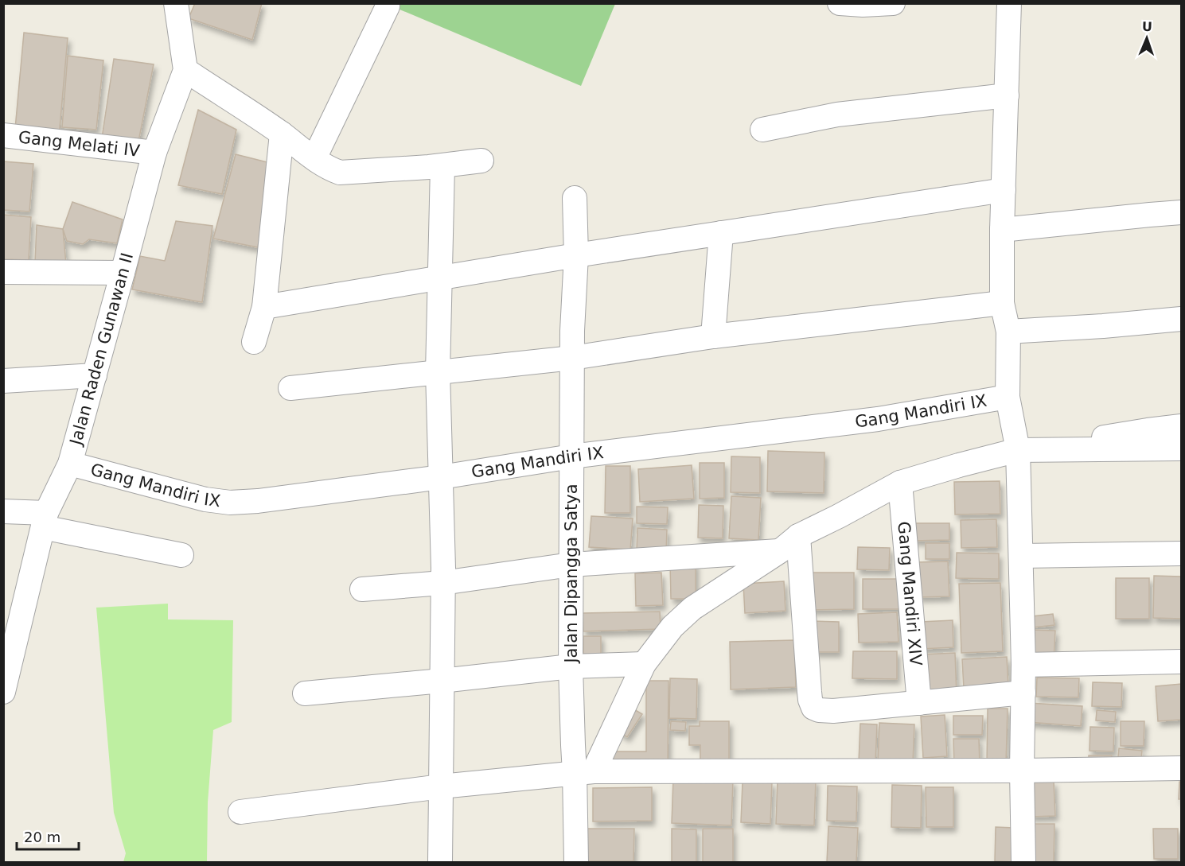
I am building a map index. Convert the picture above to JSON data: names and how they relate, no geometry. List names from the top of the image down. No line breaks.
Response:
{"streets":{"street":["Gang Melati IV","Jalan Raden Gunawan II","Gang Mandiri IX","Jalan Dipangga Satya","Gang Mandiri XIV"]},"crossings":[["Gang Melati IV","Jalan Raden Gunawan II"],["Jalan Raden Gunawan II","Gang Mandiri IX"],["Gang Mandiri IX","Jalan Dipangga Satya"]],"scale_bar":"20 m","north":"top"}
